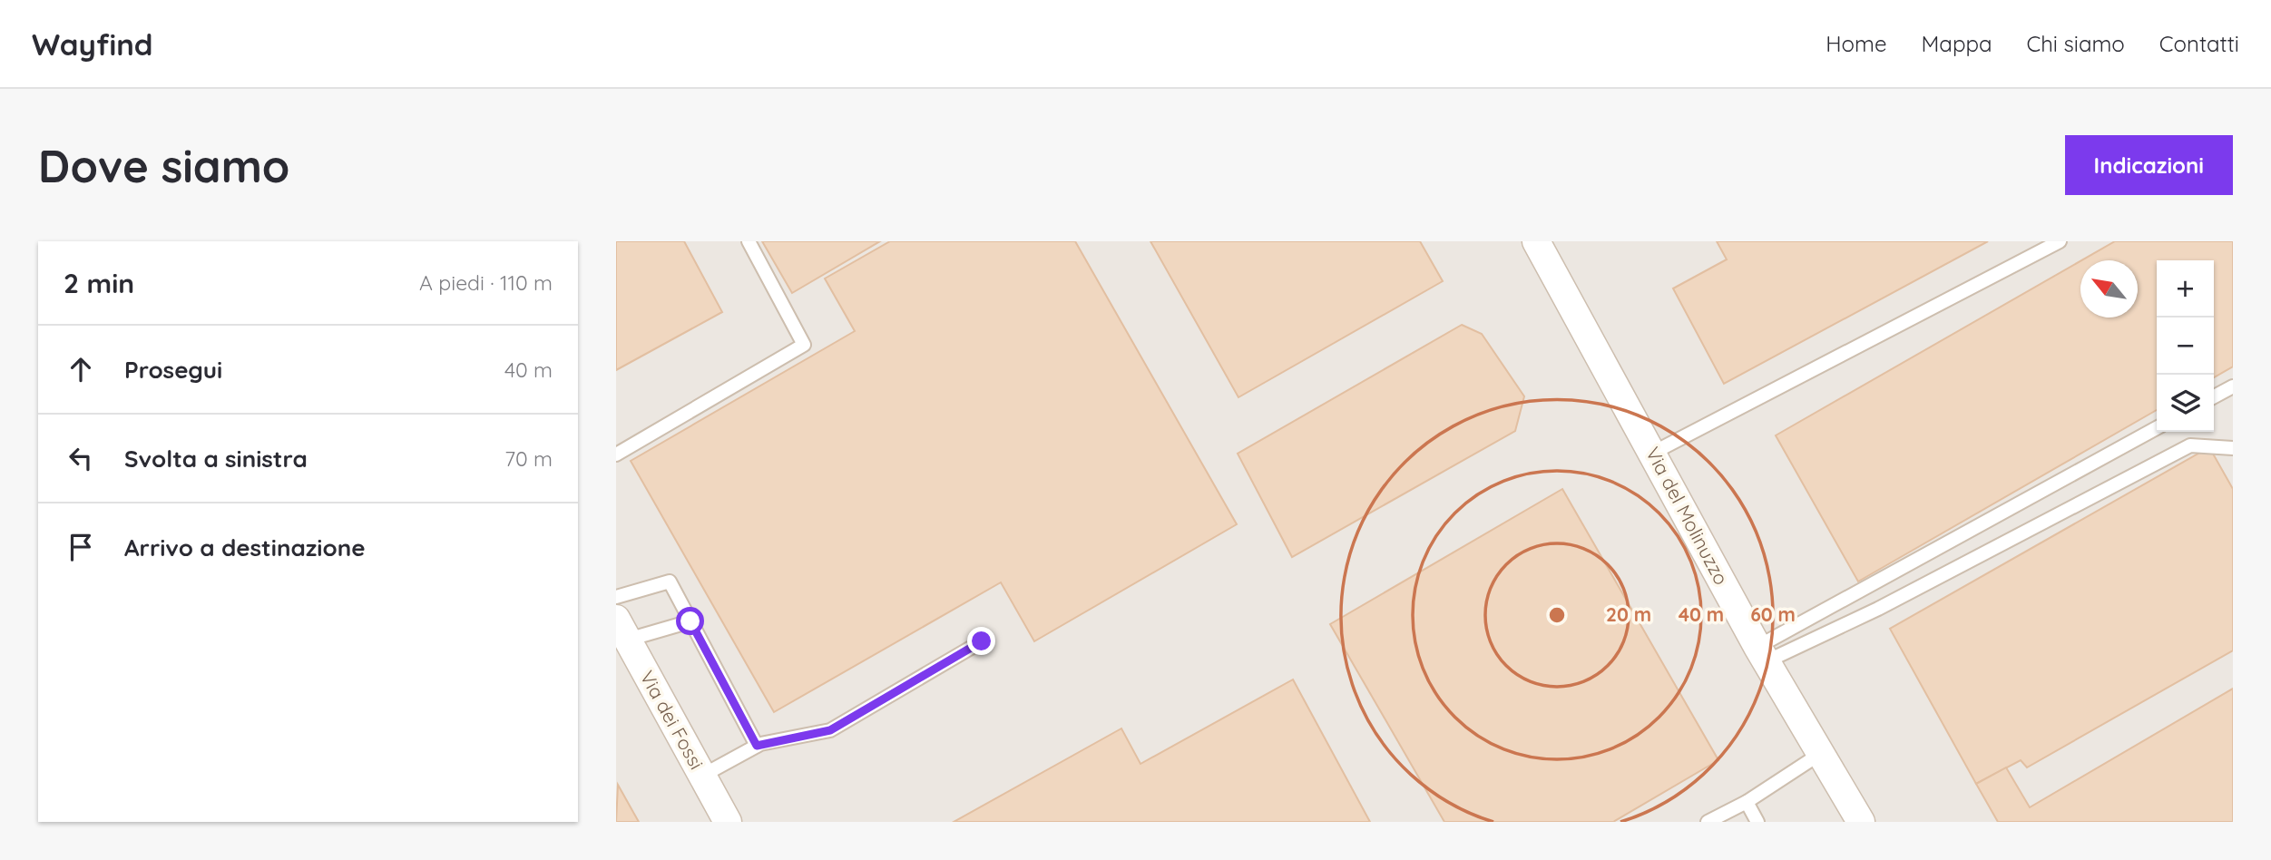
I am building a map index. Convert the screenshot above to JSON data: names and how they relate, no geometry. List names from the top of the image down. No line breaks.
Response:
{"streets":{"street":["Via del Molinuzzo","Via dei Fossi"]},"north":"top left","page":{"header":"Wayfind","nav":["Home","Mappa","Chi siamo","Contatti"],"buttons":"Indicazioni","title":"Dove siamo","heading":["2 min","A piedi · 110 m"],"map_buttons":["+","−"],"list":[["Prosegui","40 m"],["Svolta a sinistra","70 m"],"Arrivo a destinazione"]},"rings":["20 m","40 m","60 m"]}
